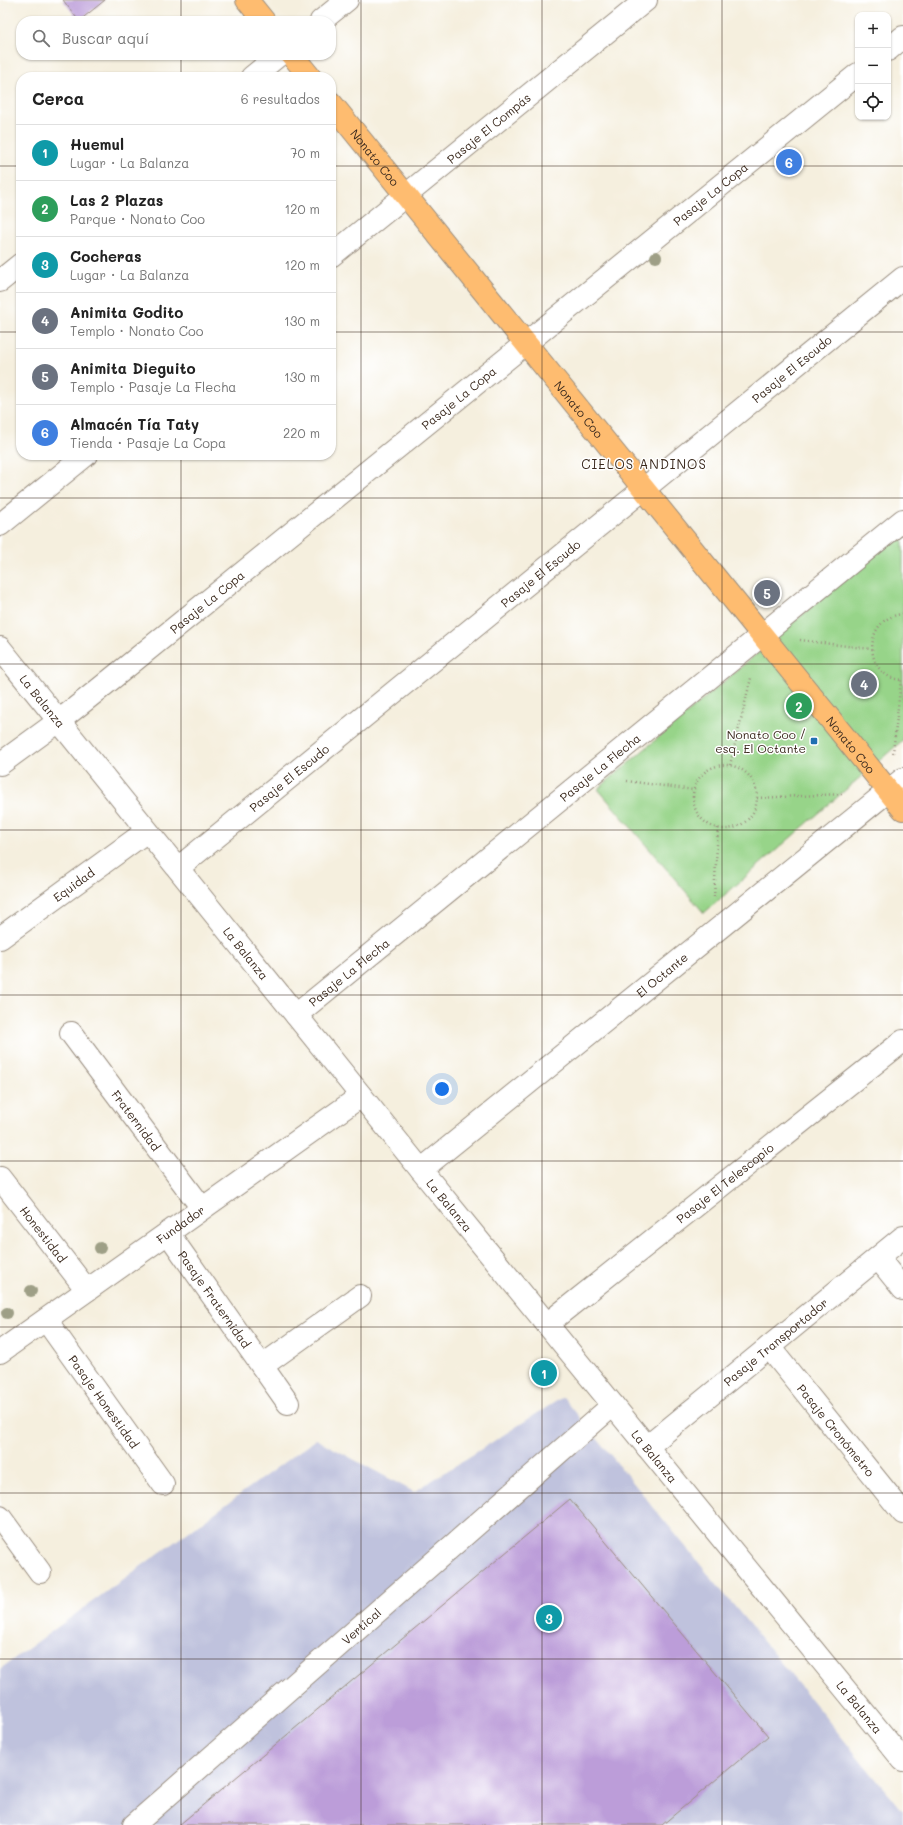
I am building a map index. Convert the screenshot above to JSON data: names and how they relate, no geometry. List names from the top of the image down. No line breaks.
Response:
{"streets":{"main road":["Nonato Coo"],"street":["Pasaje El Compás","Pasaje La Copa","Pasaje El Escudo","La Balanza","Pasaje La Flecha","Equidad","El Octante","Fraternidad","Pasaje El Telescopio","Fundador","Honestidad","Pasaje Fraternidad","Pasaje Transportador","Pasaje Honestidad","Pasaje Cronómetro","Vertical"]},"crossings":[["Pasaje El Compás","Nonato Coo"],["Nonato Coo","Pasaje La Copa"],["Nonato Coo","Pasaje El Escudo"],["Nonato Coo","Pasaje La Flecha"],["Nonato Coo","El Octante"],["Pasaje La Copa","La Balanza"],["Pasaje El Escudo","La Balanza"],["La Balanza","Pasaje La Flecha"],["La Balanza","Equidad"],["La Balanza","El Octante"],["La Balanza","Pasaje El Telescopio"],["La Balanza","Fundador"],["La Balanza","Pasaje Transportador"],["La Balanza","Vertical"],["Fraternidad","Fundador"],["Fundador","Honestidad"],["Fundador","Pasaje Fraternidad"],["Fundador","Pasaje Honestidad"],["Pasaje Transportador","Pasaje Cronómetro"]],"districts":["CIELOS ANDINOS"],"places":{"transit":["Nonato Coo / esq. El Octante"]},"page":{"map_buttons":["+","−"],"search":"Buscar aquí","heading":["Cerca","6 resultados"],"list":[{"mark":"1","name":"Huemul","note":"Lugar · La Balanza","value":"70 m"},{"mark":"2","name":"Las 2 Plazas","note":"Parque · Nonato Coo","value":"120 m"},{"mark":"3","name":"Cocheras","note":"Lugar · La Balanza","value":"120 m"},{"mark":"4","name":"Animita Godito","note":"Templo · Nonato Coo","value":"130 m"},{"mark":"5","name":"Animita Dieguito","note":"Templo · Pasaje La Flecha","value":"130 m"},{"mark":"6","name":"Almacén Tía Taty","note":"Tienda · Pasaje La Copa","value":"220 m"}],"pins":["6","5","4","2","1","3"]}}
